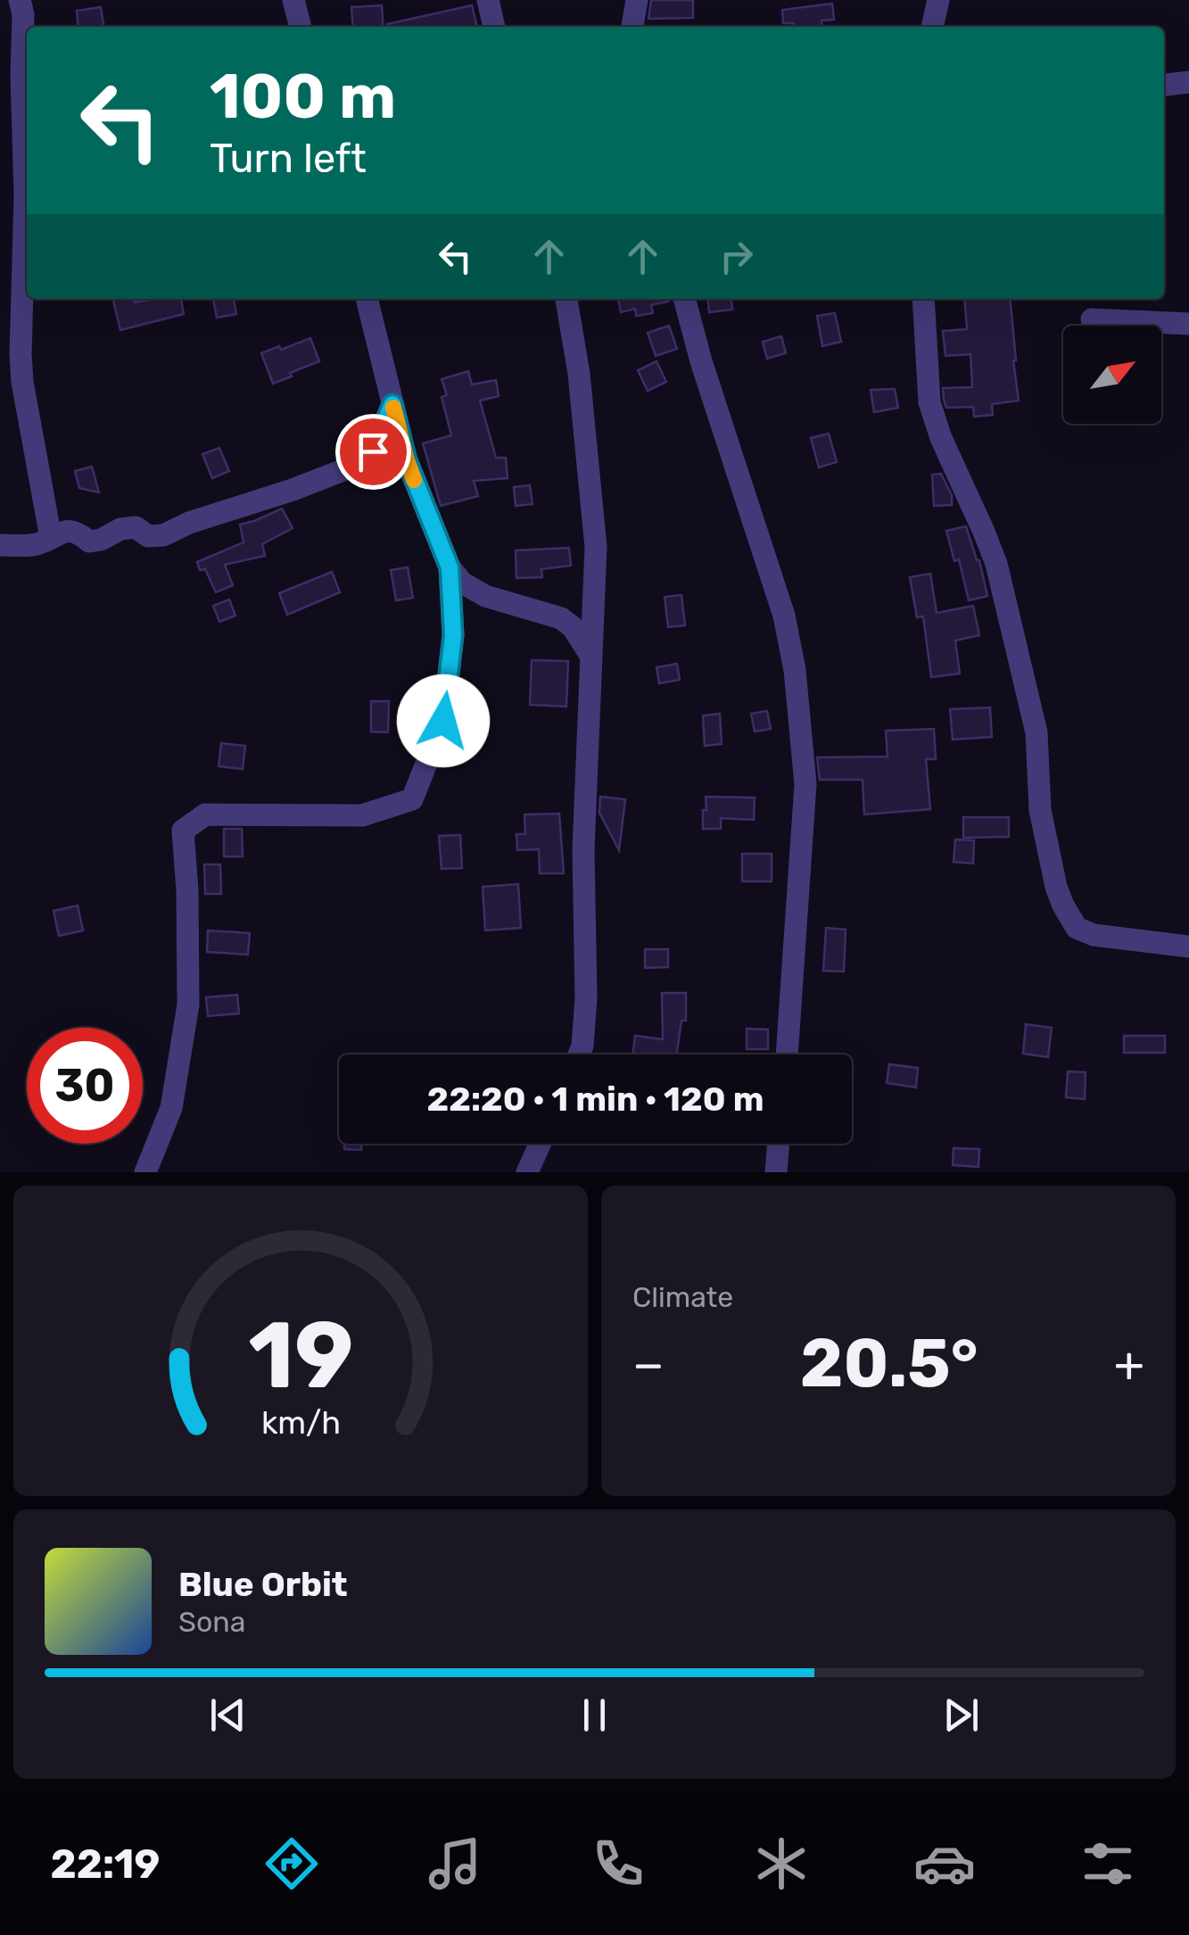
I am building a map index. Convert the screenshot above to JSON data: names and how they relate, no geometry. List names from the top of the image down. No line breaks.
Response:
{"north":"top right","page":{"turn":["100 m","Turn left"],"limit":"30","trip":"22:20 · 1 min · 120 m","tile":"Climate","heat":["−","20.5°","+"],"song":["Blue Orbit","Sona"],"tabs":"22:19","gauge":["19","km/h"]}}
